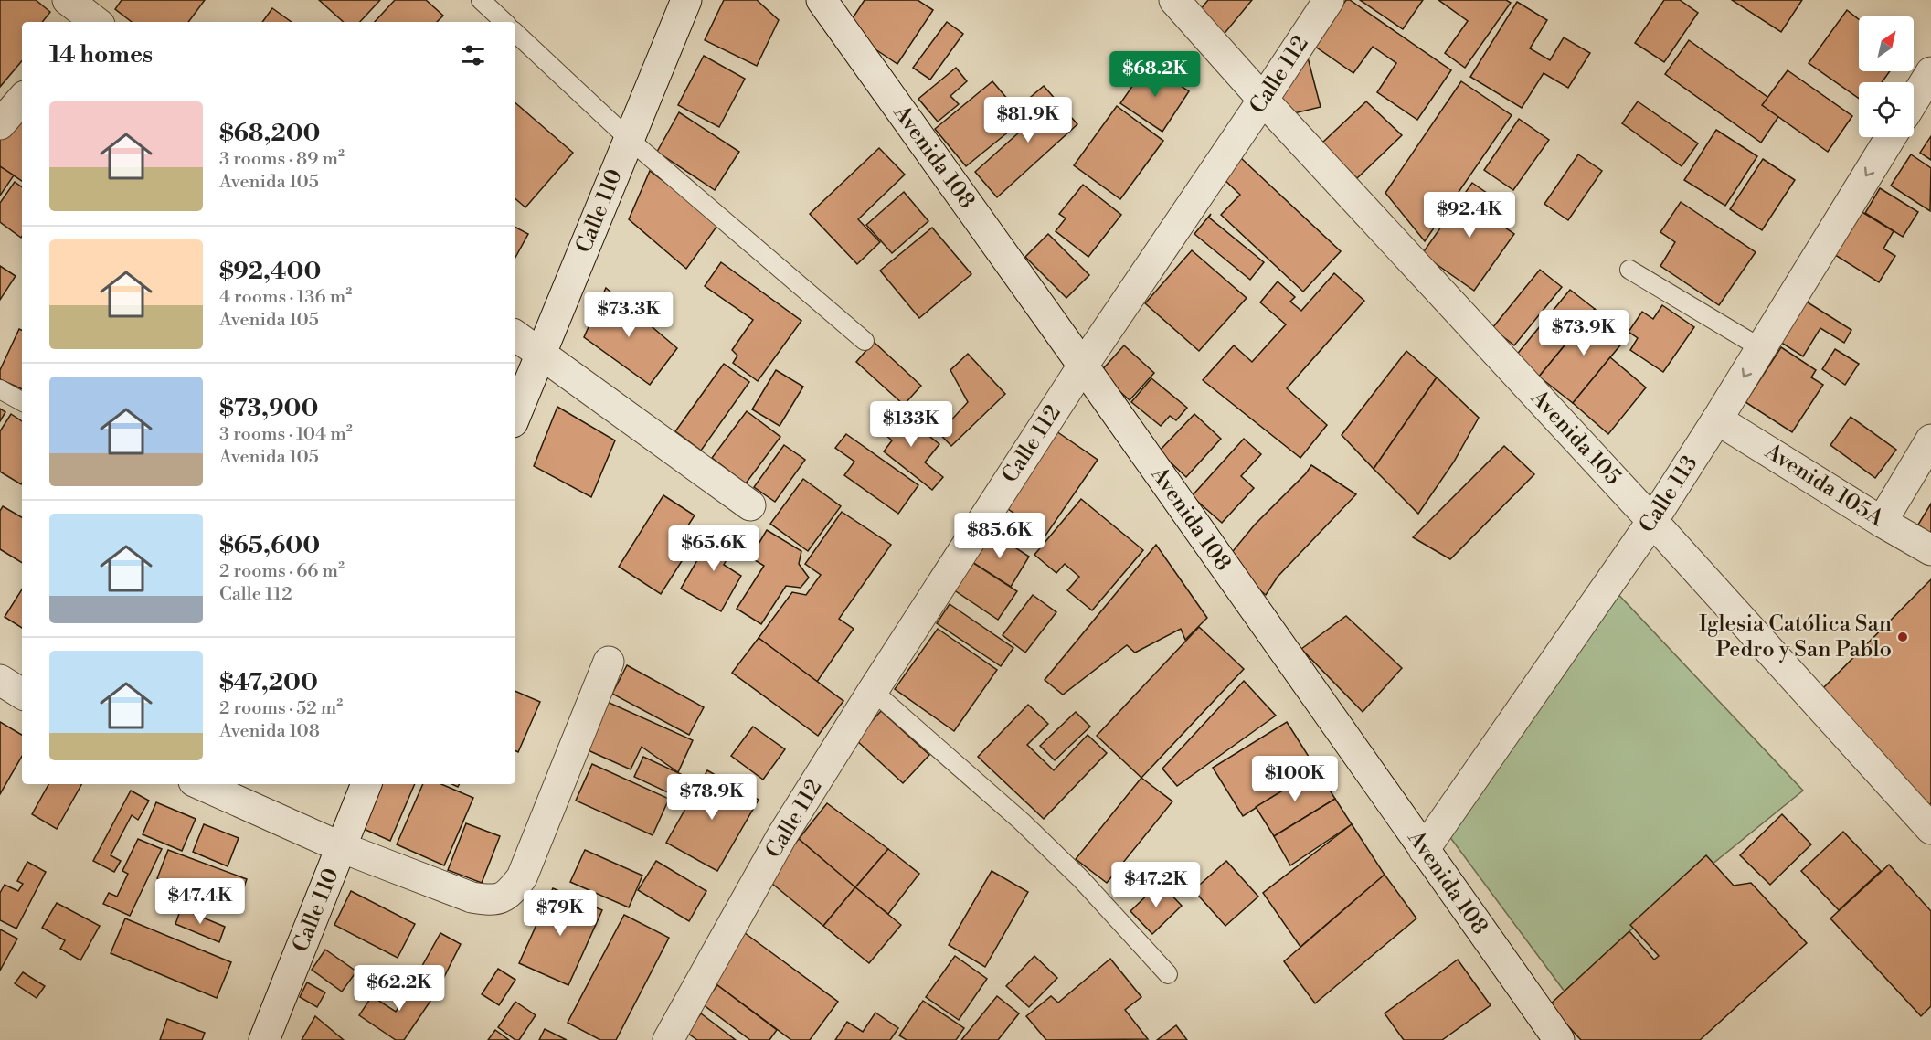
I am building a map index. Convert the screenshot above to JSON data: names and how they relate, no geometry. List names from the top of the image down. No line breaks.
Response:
{"streets":{"street":["Calle 112","Avenida 108","Calle 110","Avenida 105","Avenida 105A","Calle 113"]},"crossings":[["Calle 112","Avenida 108"],["Calle 112","Avenida 105"],["Avenida 108","Calle 113"],["Avenida 105","Calle 113"],["Avenida 105A","Calle 113"]],"one_way":["Calle 113"],"places":["Iglesia Católica San Pedro y San Pablo"],"north":"top right","page":{"heading":"14 homes","price":["$68.2K","$81.9K","$92.4K","$73.3K","$73.9K","$133K","$85.6K","$65.6K","$100K","$78.9K","$47.2K","$47.4K","$79K","$62.2K"],"list":[{"name":"$68,200","note":"3 rooms · 89 m² · Avenida 105"},{"name":"$92,400","note":"4 rooms · 136 m² · Avenida 105"},{"name":"$73,900","note":"3 rooms · 104 m² · Avenida 105"},{"name":"$65,600","note":"2 rooms · 66 m² · Calle 112"},{"name":"$47,200","note":"2 rooms · 52 m² · Avenida 108"}]}}
